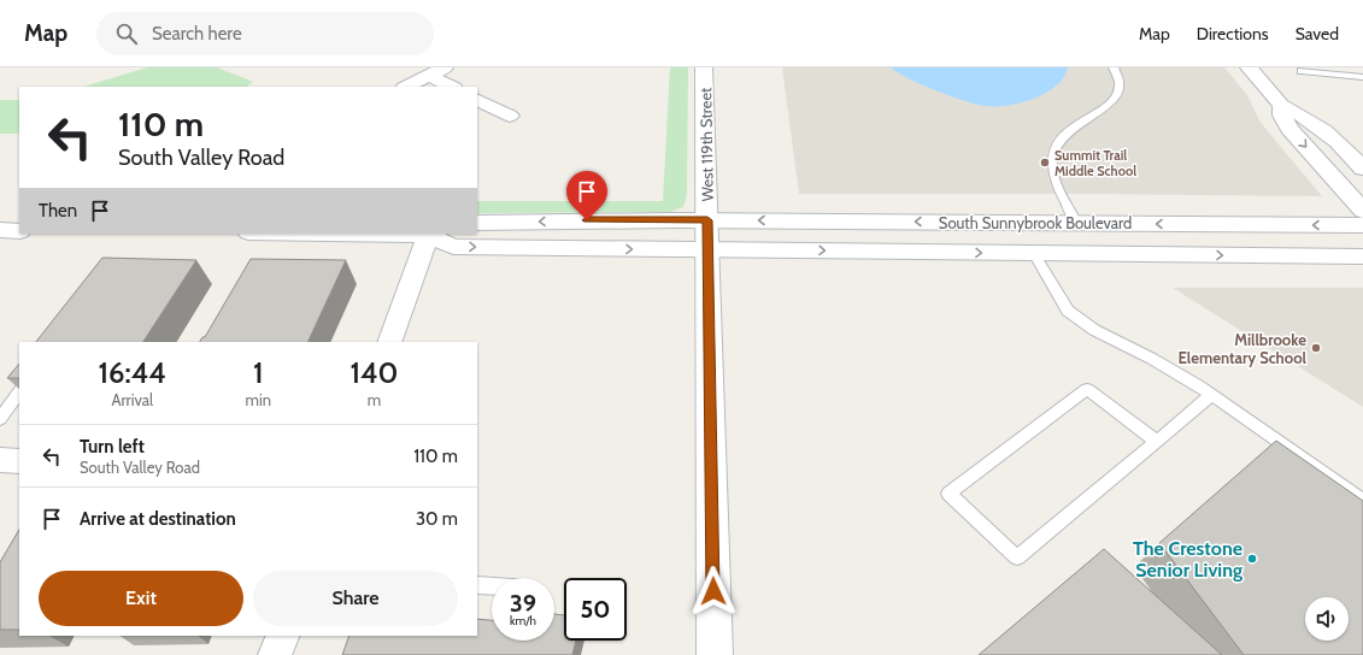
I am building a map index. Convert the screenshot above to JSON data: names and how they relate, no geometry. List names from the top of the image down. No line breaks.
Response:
{"streets":{"main road":["West 119th Street"],"street":["South Sunnybrook Boulevard"]},"crossings":[["West 119th Street","South Sunnybrook Boulevard"]],"places":["Summit Trail Middle School","Millbrooke Elementary School","The Crestone Senior Living"],"page":{"header":"Map","search":"Search here","nav":["Map","Directions","Saved"],"turn":["110 m","South Valley Road"],"then":"Then","eta":["16:44","Arrival","1","min","140","m"],"list":[{"name":"Turn left","note":"South Valley Road","value":"110 m"},{"name":"Arrive at destination","value":"30 m"}],"buttons":["Exit","Share"],"speed":"39 km/h","limit":"50"}}
